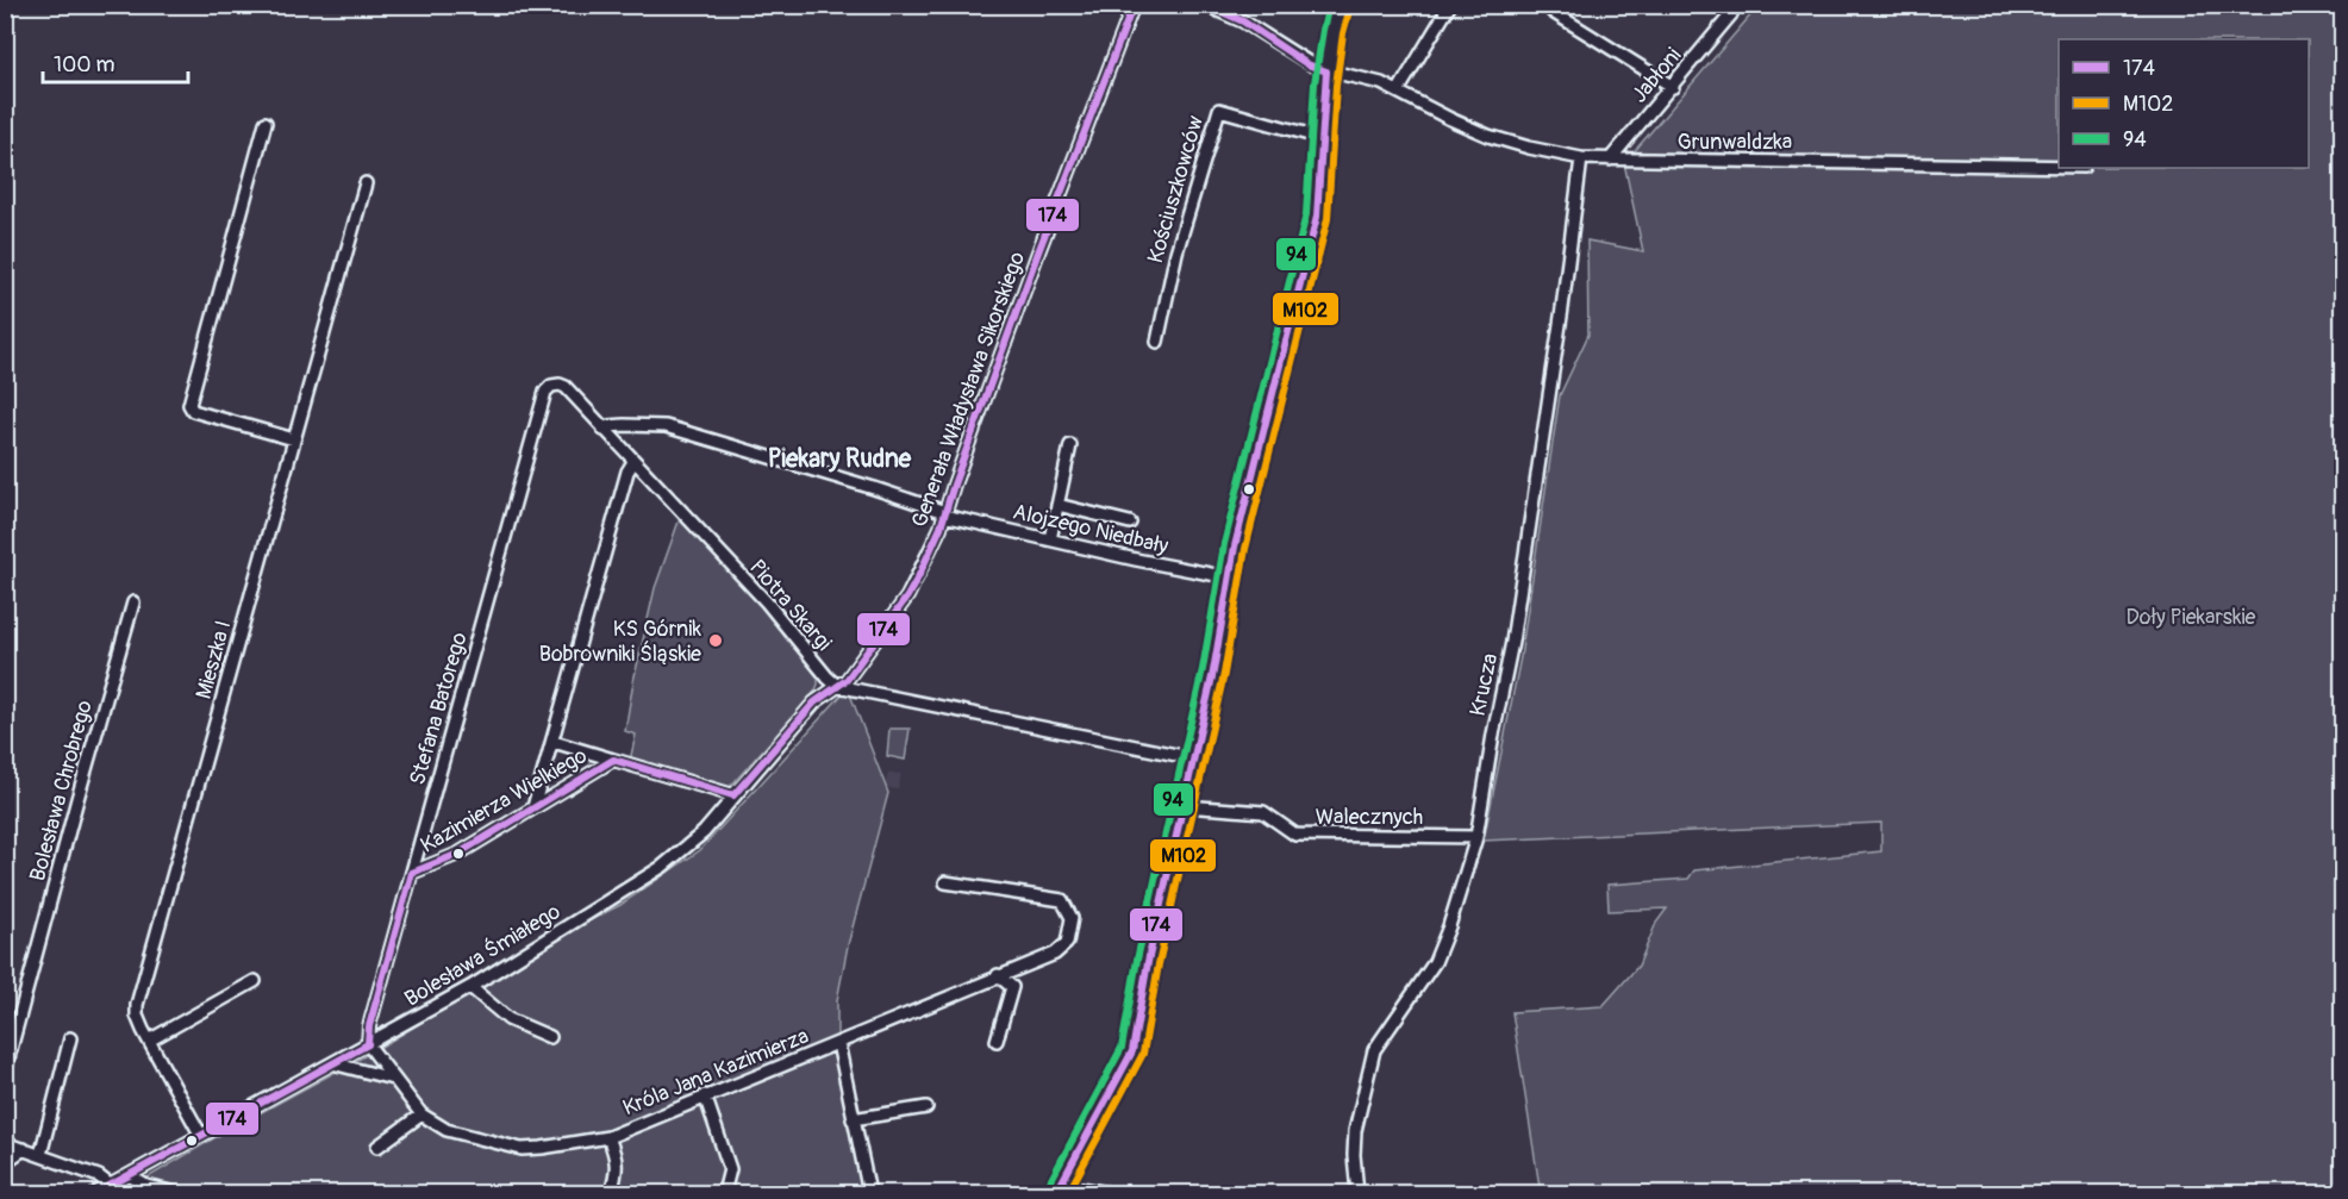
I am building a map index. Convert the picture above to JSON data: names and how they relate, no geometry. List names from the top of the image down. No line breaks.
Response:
{"streets":{"street":["Jabłoni","Grunwaldzka","Kościuszkowców","Generała Władysława Sikorskiego","Alojzego Niedbały","Piotra Skargi","Mieszka I","Krucza","Stefana Batorego","Bolesława Chrobrego","Kazimierza Wielkiego","Walecznych","Bolesława Śmiałego","Króla Jana Kazimierza"]},"crossings":[["Jabłoni","Grunwaldzka"],["Grunwaldzka","Krucza"],["Generała Władysława Sikorskiego","Alojzego Niedbały"],["Generała Władysława Sikorskiego","Piotra Skargi"],["Generała Władysława Sikorskiego","Bolesława Śmiałego"],["Alojzego Niedbały","Piotra Skargi"],["Piotra Skargi","Stefana Batorego"],["Piotra Skargi","Bolesława Śmiałego"],["Mieszka I","Bolesława Śmiałego"],["Krucza","Walecznych"],["Stefana Batorego","Kazimierza Wielkiego"],["Stefana Batorego","Bolesława Śmiałego"],["Stefana Batorego","Króla Jana Kazimierza"],["Kazimierza Wielkiego","Bolesława Śmiałego"],["Bolesława Śmiałego","Króla Jana Kazimierza"]],"districts":["Piekary Rudne"],"parks":["Doły Piekarskie"],"places":["KS Górnik Bobrowniki Śląskie"],"lines":["transit line 174","transit line 94","transit line M102"],"legend":["174","M102","94"],"scale_bar":"100 m"}
